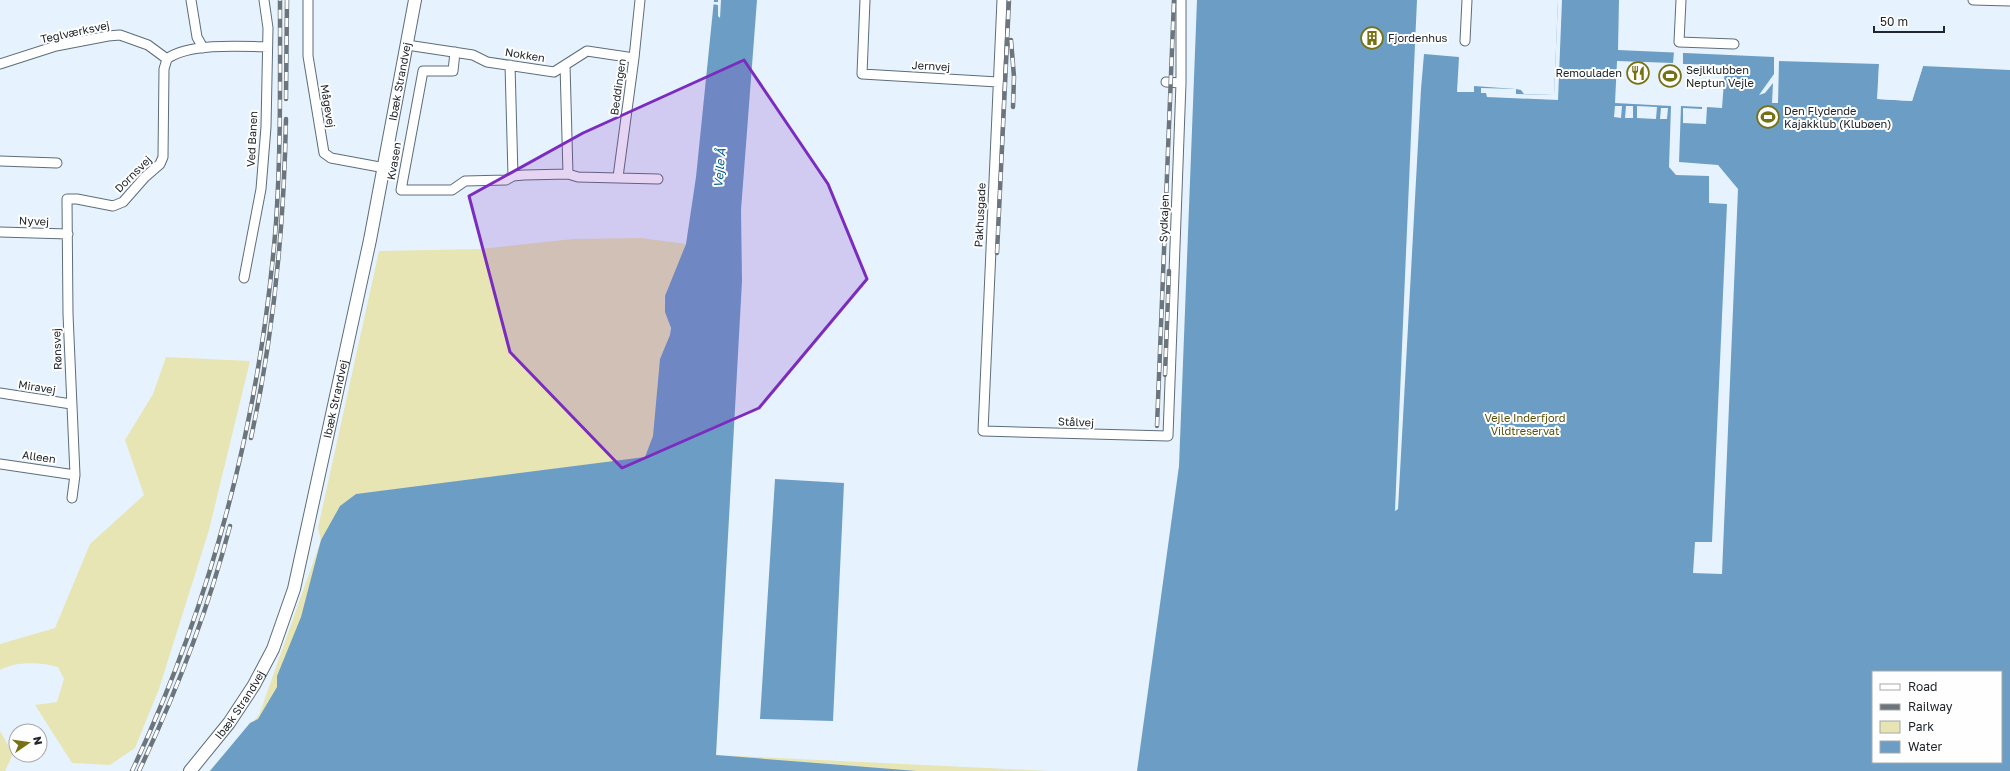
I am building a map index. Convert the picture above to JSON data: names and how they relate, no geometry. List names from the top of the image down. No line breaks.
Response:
{"streets":{"street":["Teglværksvej","Nokken","Jernvej","Ibæk Strandvej","Beddingen","Mågevej","Ved Banen","Kvasen","Dornsvej","Pakhusgade","Sydkajen","Nyvej","Rønsvej","Miravej","Stålvej","Alleen"]},"crossings":[["Teglværksvej","Dornsvej"],["Nokken","Ibæk Strandvej"],["Nokken","Beddingen"],["Nokken","Kvasen"],["Jernvej","Pakhusgade"],["Ibæk Strandvej","Mågevej"],["Beddingen","Kvasen"],["Dornsvej","Rønsvej"],["Pakhusgade","Stålvej"],["Sydkajen","Stålvej"],["Nyvej","Rønsvej"],["Rønsvej","Miravej"],["Rønsvej","Alleen"]],"water":["Vejle Å"],"parks":["Vejle Inderfjord Vildtreservat"],"places":{"building":["Fjordenhus"],"restaurant":["Remouladen"],"sports":["Sejlklubben Neptun Vejle","Den Flydende Kajakklub (Klubøen)"]},"legend":["Road","Railway","Park","Water"],"scale_bar":"50 m","north":"right"}
